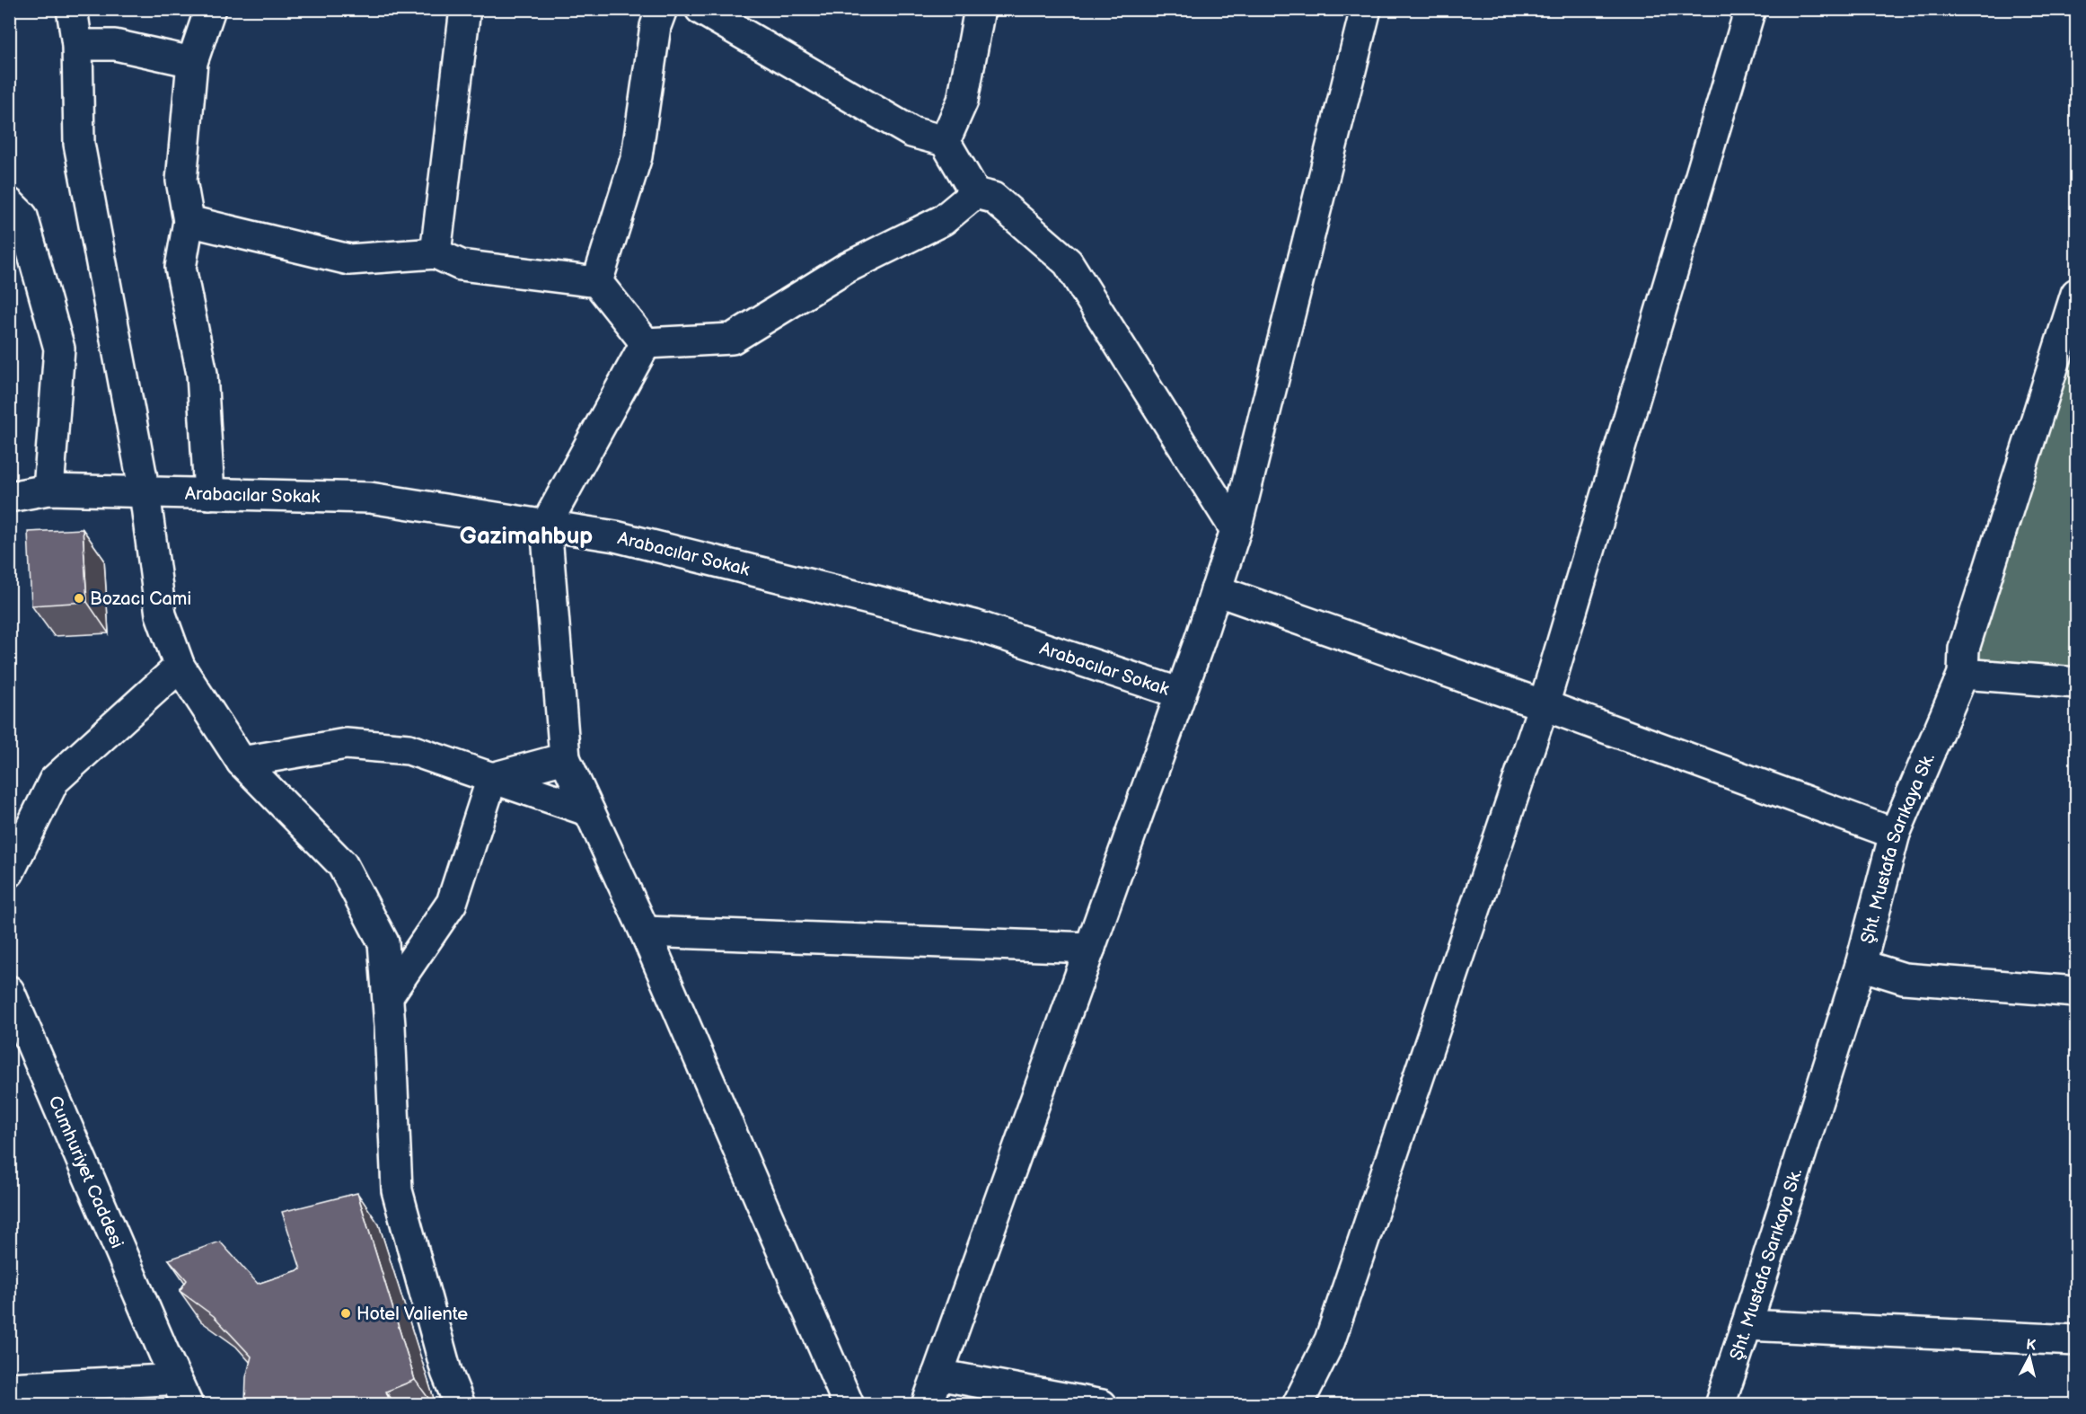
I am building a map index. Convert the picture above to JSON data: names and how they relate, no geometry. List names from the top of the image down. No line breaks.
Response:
{"streets":{"street":["Arabacılar Sokak","Şht. Mustafa Sarıkaya Sk.","Cumhuriyet Caddesi"]},"districts":["Gazimahbup"],"places":["Bozacı Cami","Hotel Valiente"],"north":"top"}
